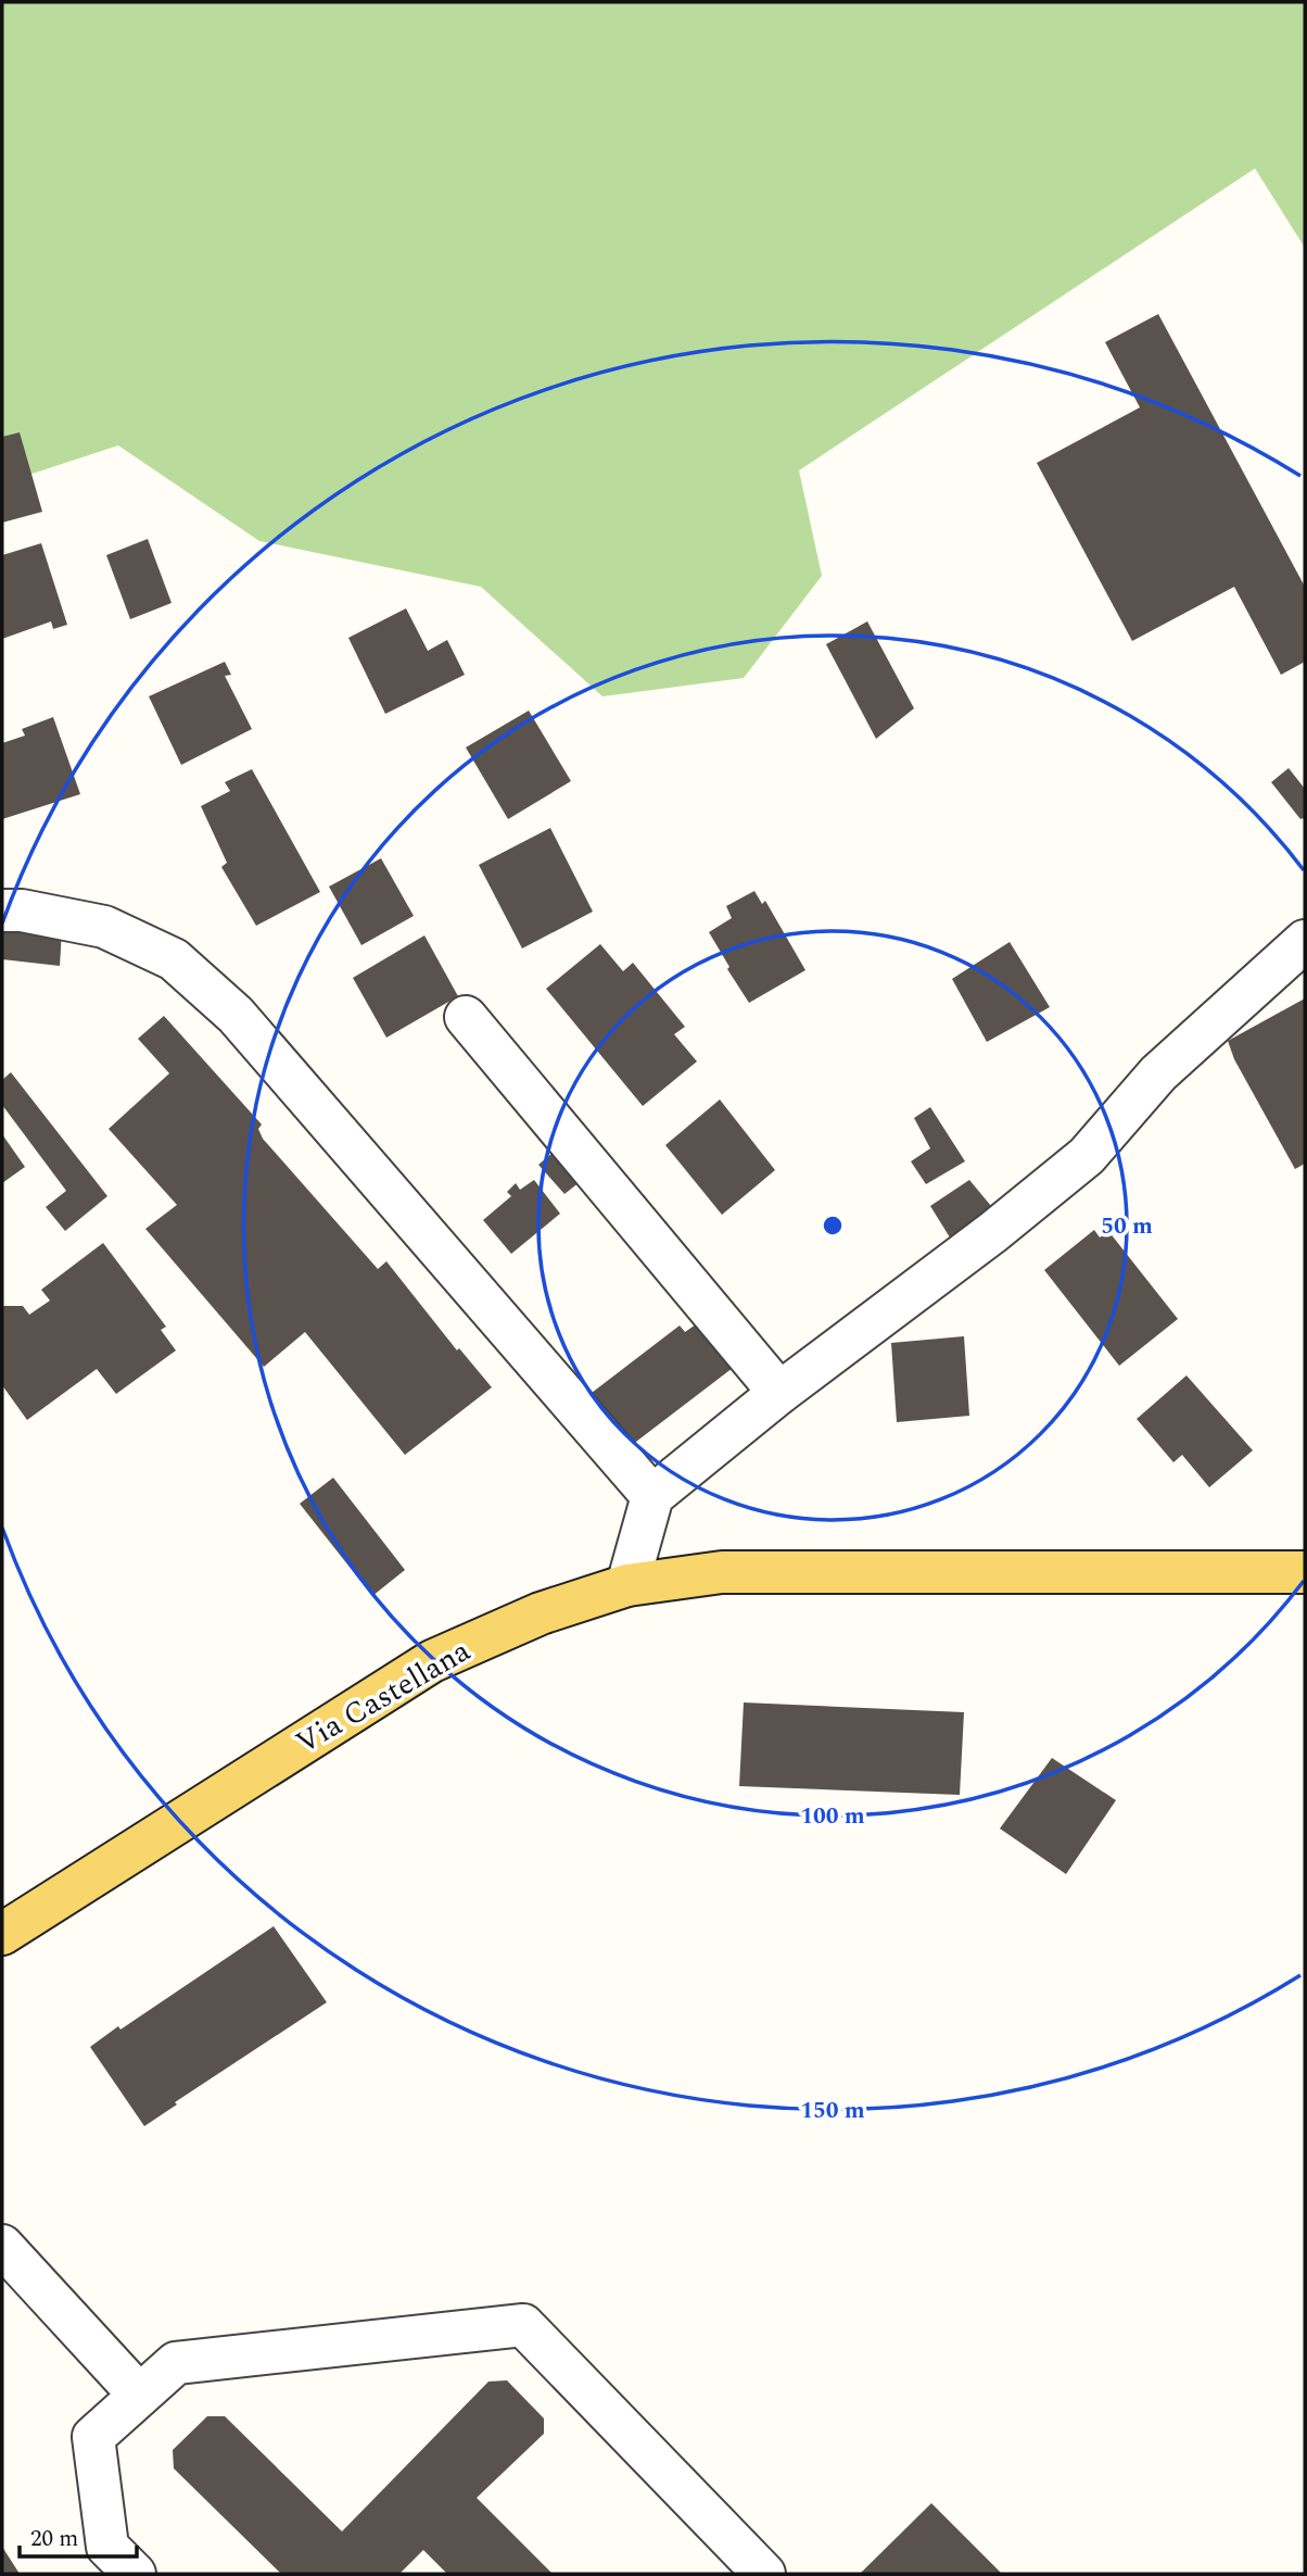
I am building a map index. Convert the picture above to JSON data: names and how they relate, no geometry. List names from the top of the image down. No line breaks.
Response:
{"streets":{"main road":["Via Castellana"]},"scale_bar":"20 m","rings":["50 m","100 m","150 m"]}
